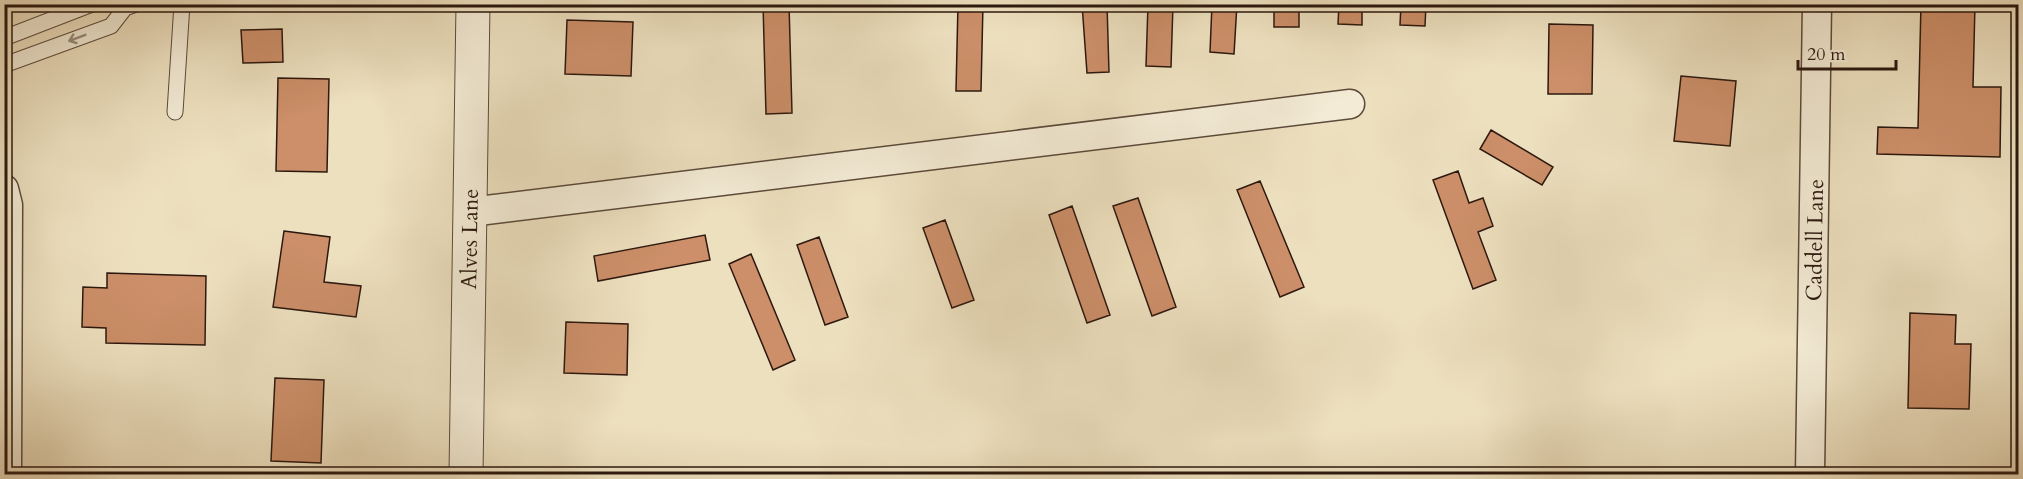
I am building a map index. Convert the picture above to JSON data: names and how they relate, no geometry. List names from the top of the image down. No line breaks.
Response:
{"streets":{"street":["Alves Lane","Caddell Lane"]},"scale_bar":"20 m"}
